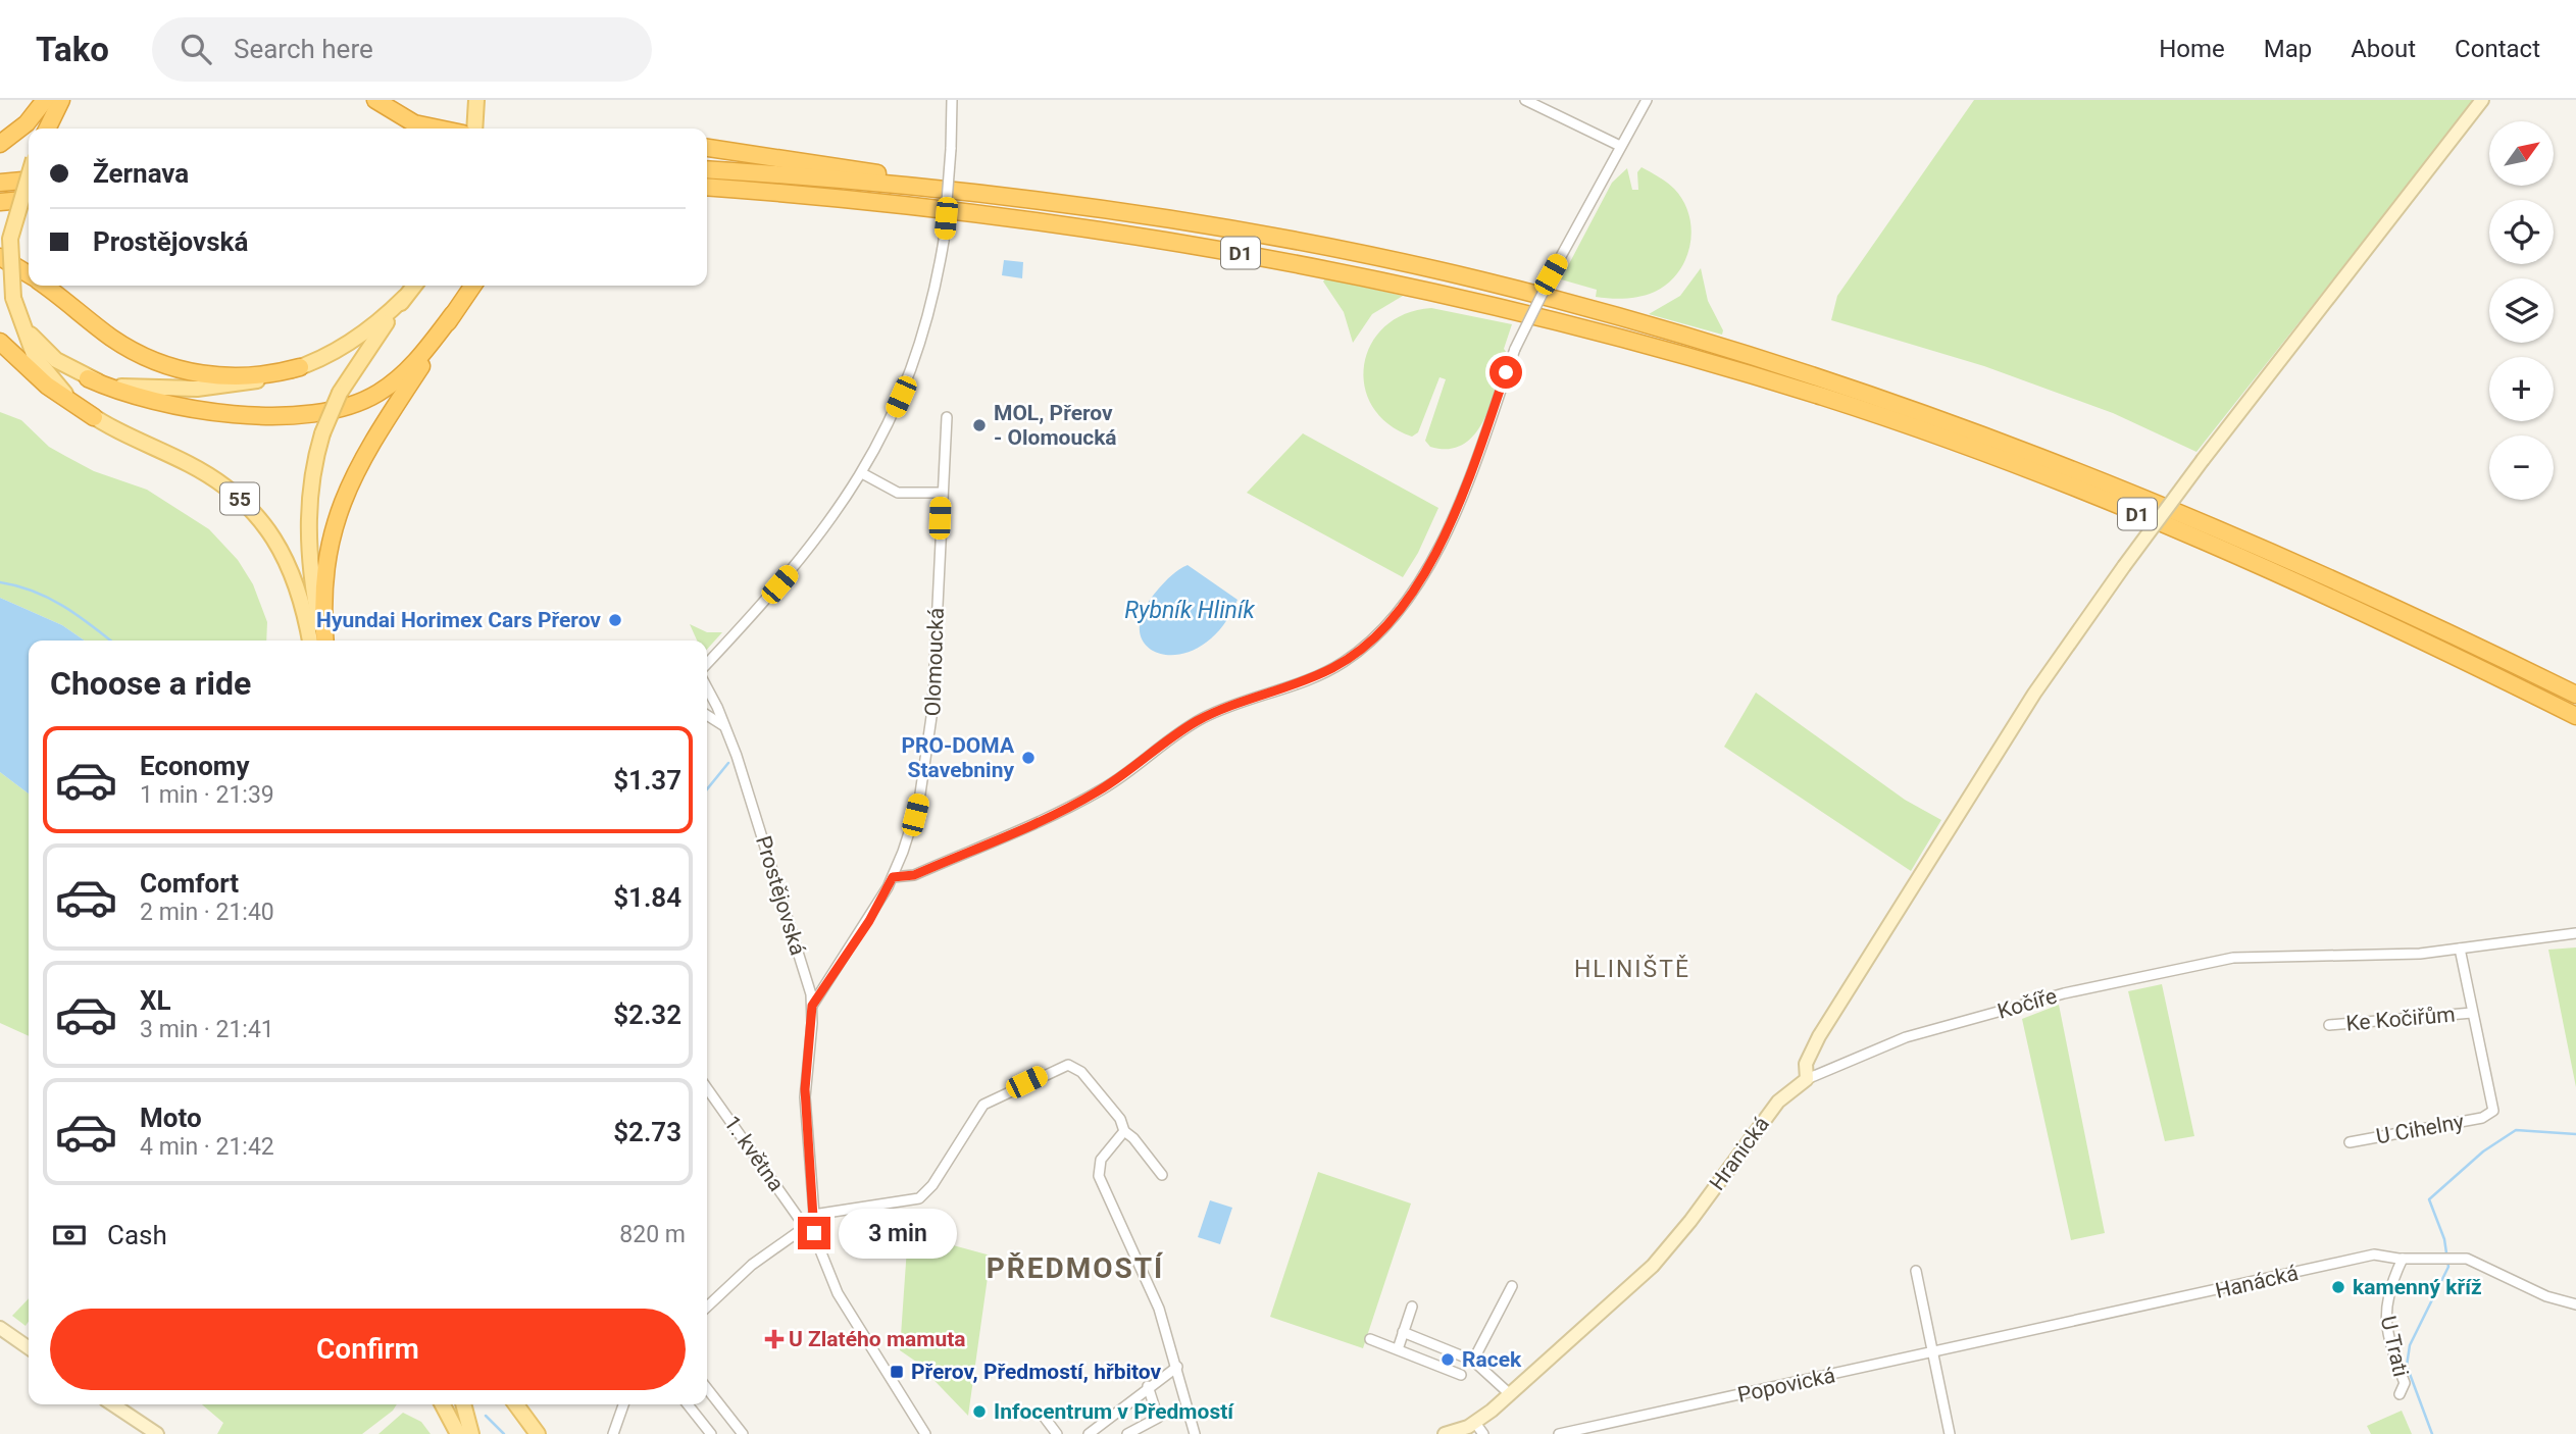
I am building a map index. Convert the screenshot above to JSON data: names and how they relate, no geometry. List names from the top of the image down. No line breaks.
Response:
{"streets":{"highway":["D1"],"main road":["55","Hranická"],"street":["Olomoucká","Prostějovská","Kočíře","Ke Kočiřům","U Cihelny","1. května","Hanácká","U Trati","Popovická"]},"crossings":[["Olomoucká","Prostějovská"],["Prostějovská","1. května"],["Kočíře","Hranická"],["Ke Kočiřům","U Cihelny"],["Hanácká","U Trati"],["Hanácká","Popovická"]],"districts":["HLINIŠTĚ","PŘEDMOSTÍ"],"water":["Rybník Hliník"],"places":{"other":["MOL, Přerov - Olomoucká","Hyundai Horimex Cars Přerov","PRO-DOMA Stavebniny","kamenný kříž","Racek","Infocentrum v Předmostí"],"health":["U Zlatého mamuta"],"transit":["Přerov, Předmostí, hřbitov"]},"north":"top right","page":{"header":"Tako","search":"Search here","nav":["Home","Map","About","Contact"],"map_buttons":["+","−"],"banner":["Žernava","Prostějovská"],"heading":"Choose a ride","list":[{"name":"Economy","note":"1 min · 21:39","value":"$1.37"},{"name":"Comfort","note":"2 min · 21:40","value":"$1.84"},{"name":"XL","note":"3 min · 21:41","value":"$2.32"},{"name":"Moto","note":"4 min · 21:42","value":"$2.73"}],"pay":["Cash","820 m"],"bubble":"3 min","buttons":"Confirm"}}
